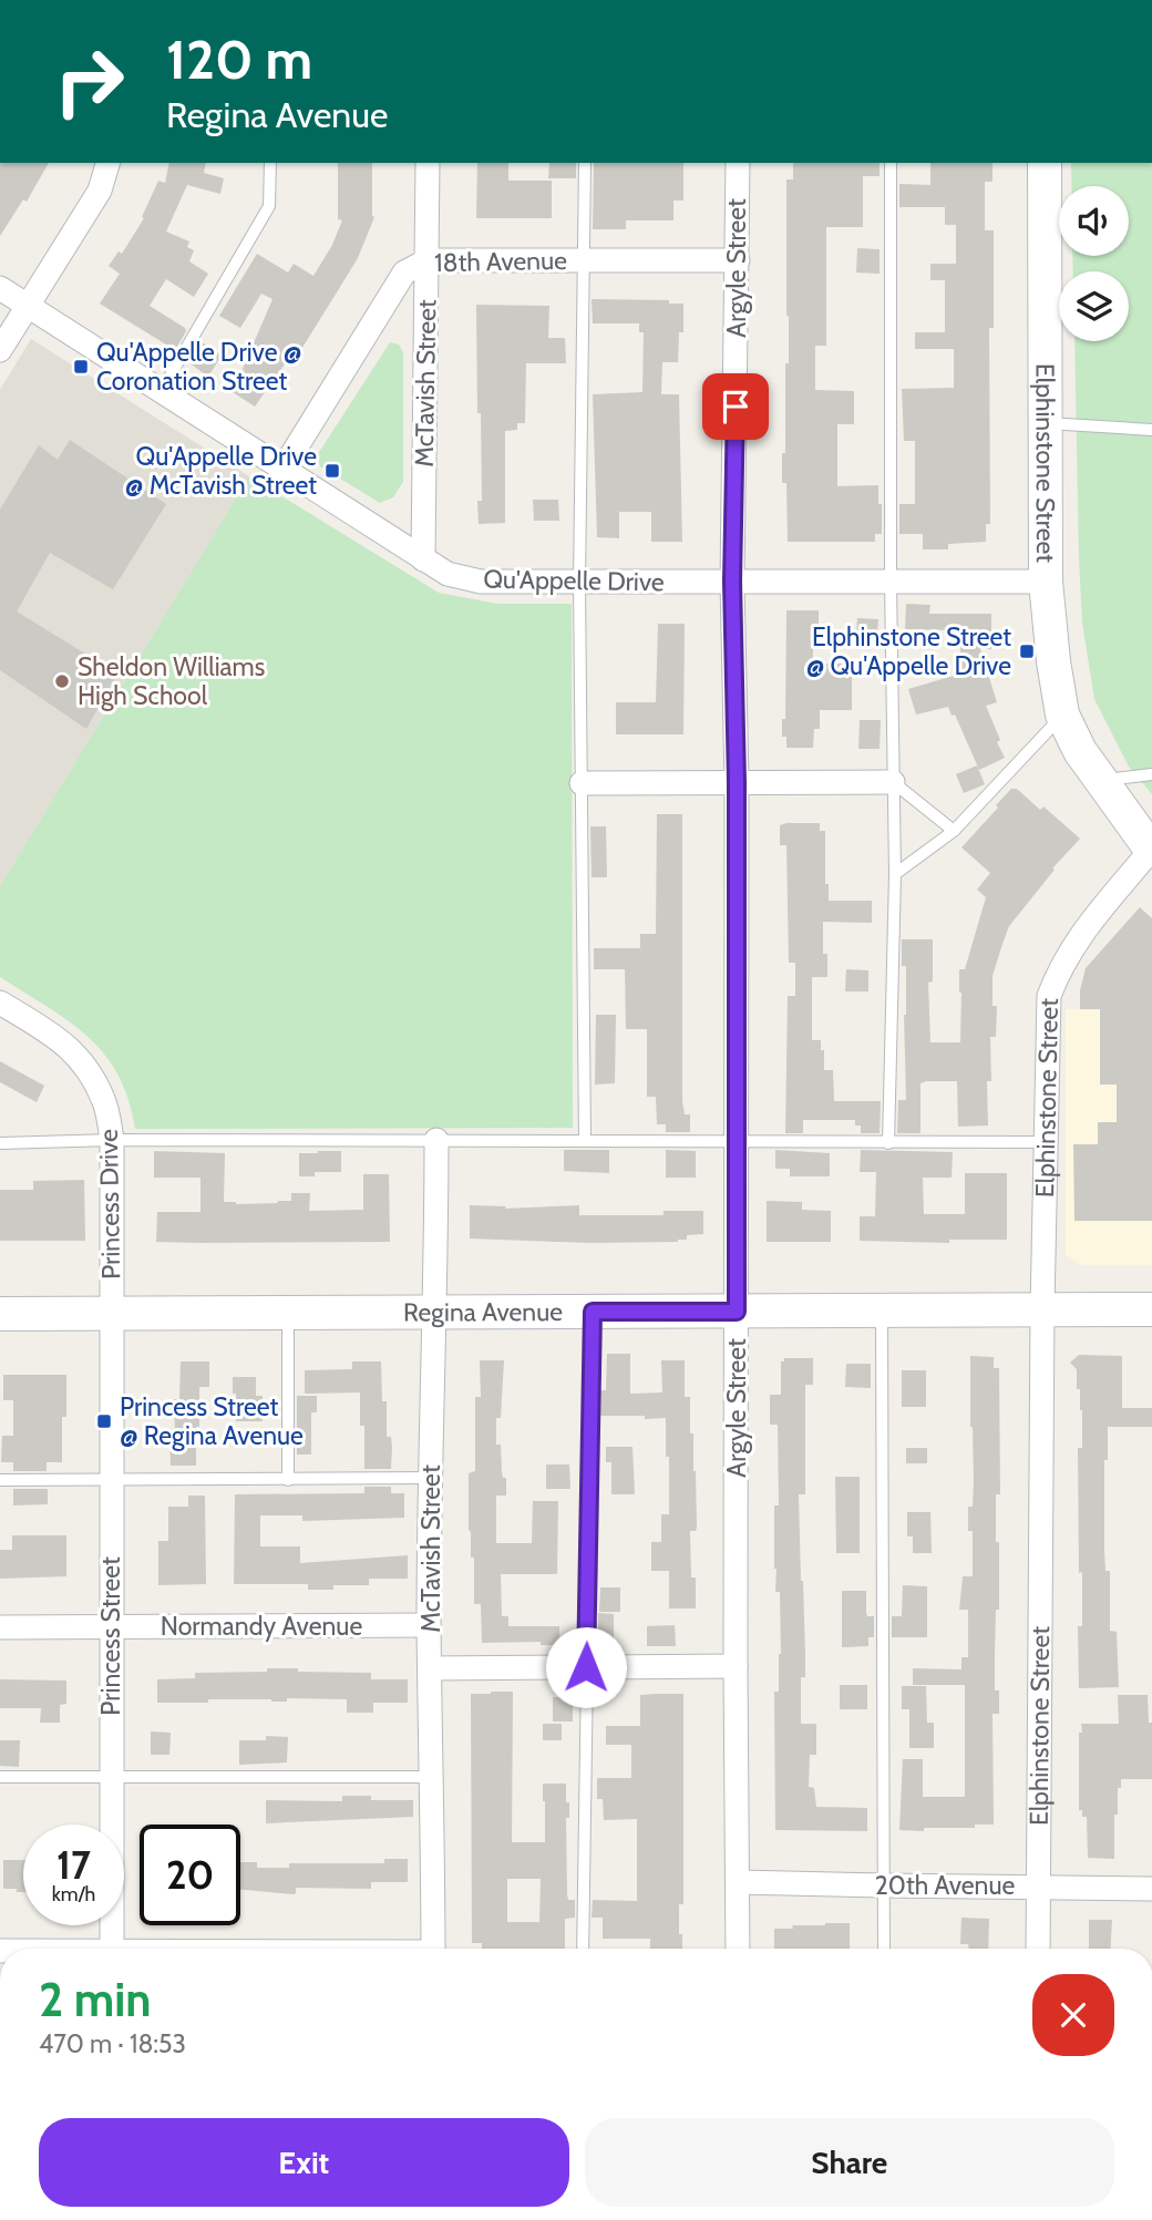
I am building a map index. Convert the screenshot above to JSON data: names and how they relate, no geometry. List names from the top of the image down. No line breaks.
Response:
{"streets":{"street":["18th Avenue","Argyle Street","McTavish Street","Elphinstone Street","Qu'Appelle Drive","Princess Drive","Regina Avenue","Normandy Avenue","Princess Street","20th Avenue"]},"crossings":[["18th Avenue","Argyle Street"],["18th Avenue","McTavish Street"],["18th Avenue","Qu'Appelle Drive"],["Argyle Street","Qu'Appelle Drive"],["Argyle Street","Regina Avenue"],["Argyle Street","20th Avenue"],["McTavish Street","Qu'Appelle Drive"],["McTavish Street","Regina Avenue"],["McTavish Street","Normandy Avenue"],["Elphinstone Street","Qu'Appelle Drive"],["Elphinstone Street","Regina Avenue"],["Elphinstone Street","20th Avenue"],["Princess Drive","Regina Avenue"],["Princess Drive","Princess Street"],["Regina Avenue","Princess Street"],["Normandy Avenue","Princess Street"]],"places":{"transit":["Qu'Appelle Drive @ Coronation Street","Qu'Appelle Drive @ McTavish Street","Elphinstone Street @ Qu'Appelle Drive","Princess Street @ Regina Avenue"],"other":["Sheldon Williams High School"]},"page":{"turn":["120 m","Regina Avenue"],"speed":"17 km/h","limit":"20","heading":["2 min","470 m · 18:53"],"buttons":["Exit","Share"]}}
